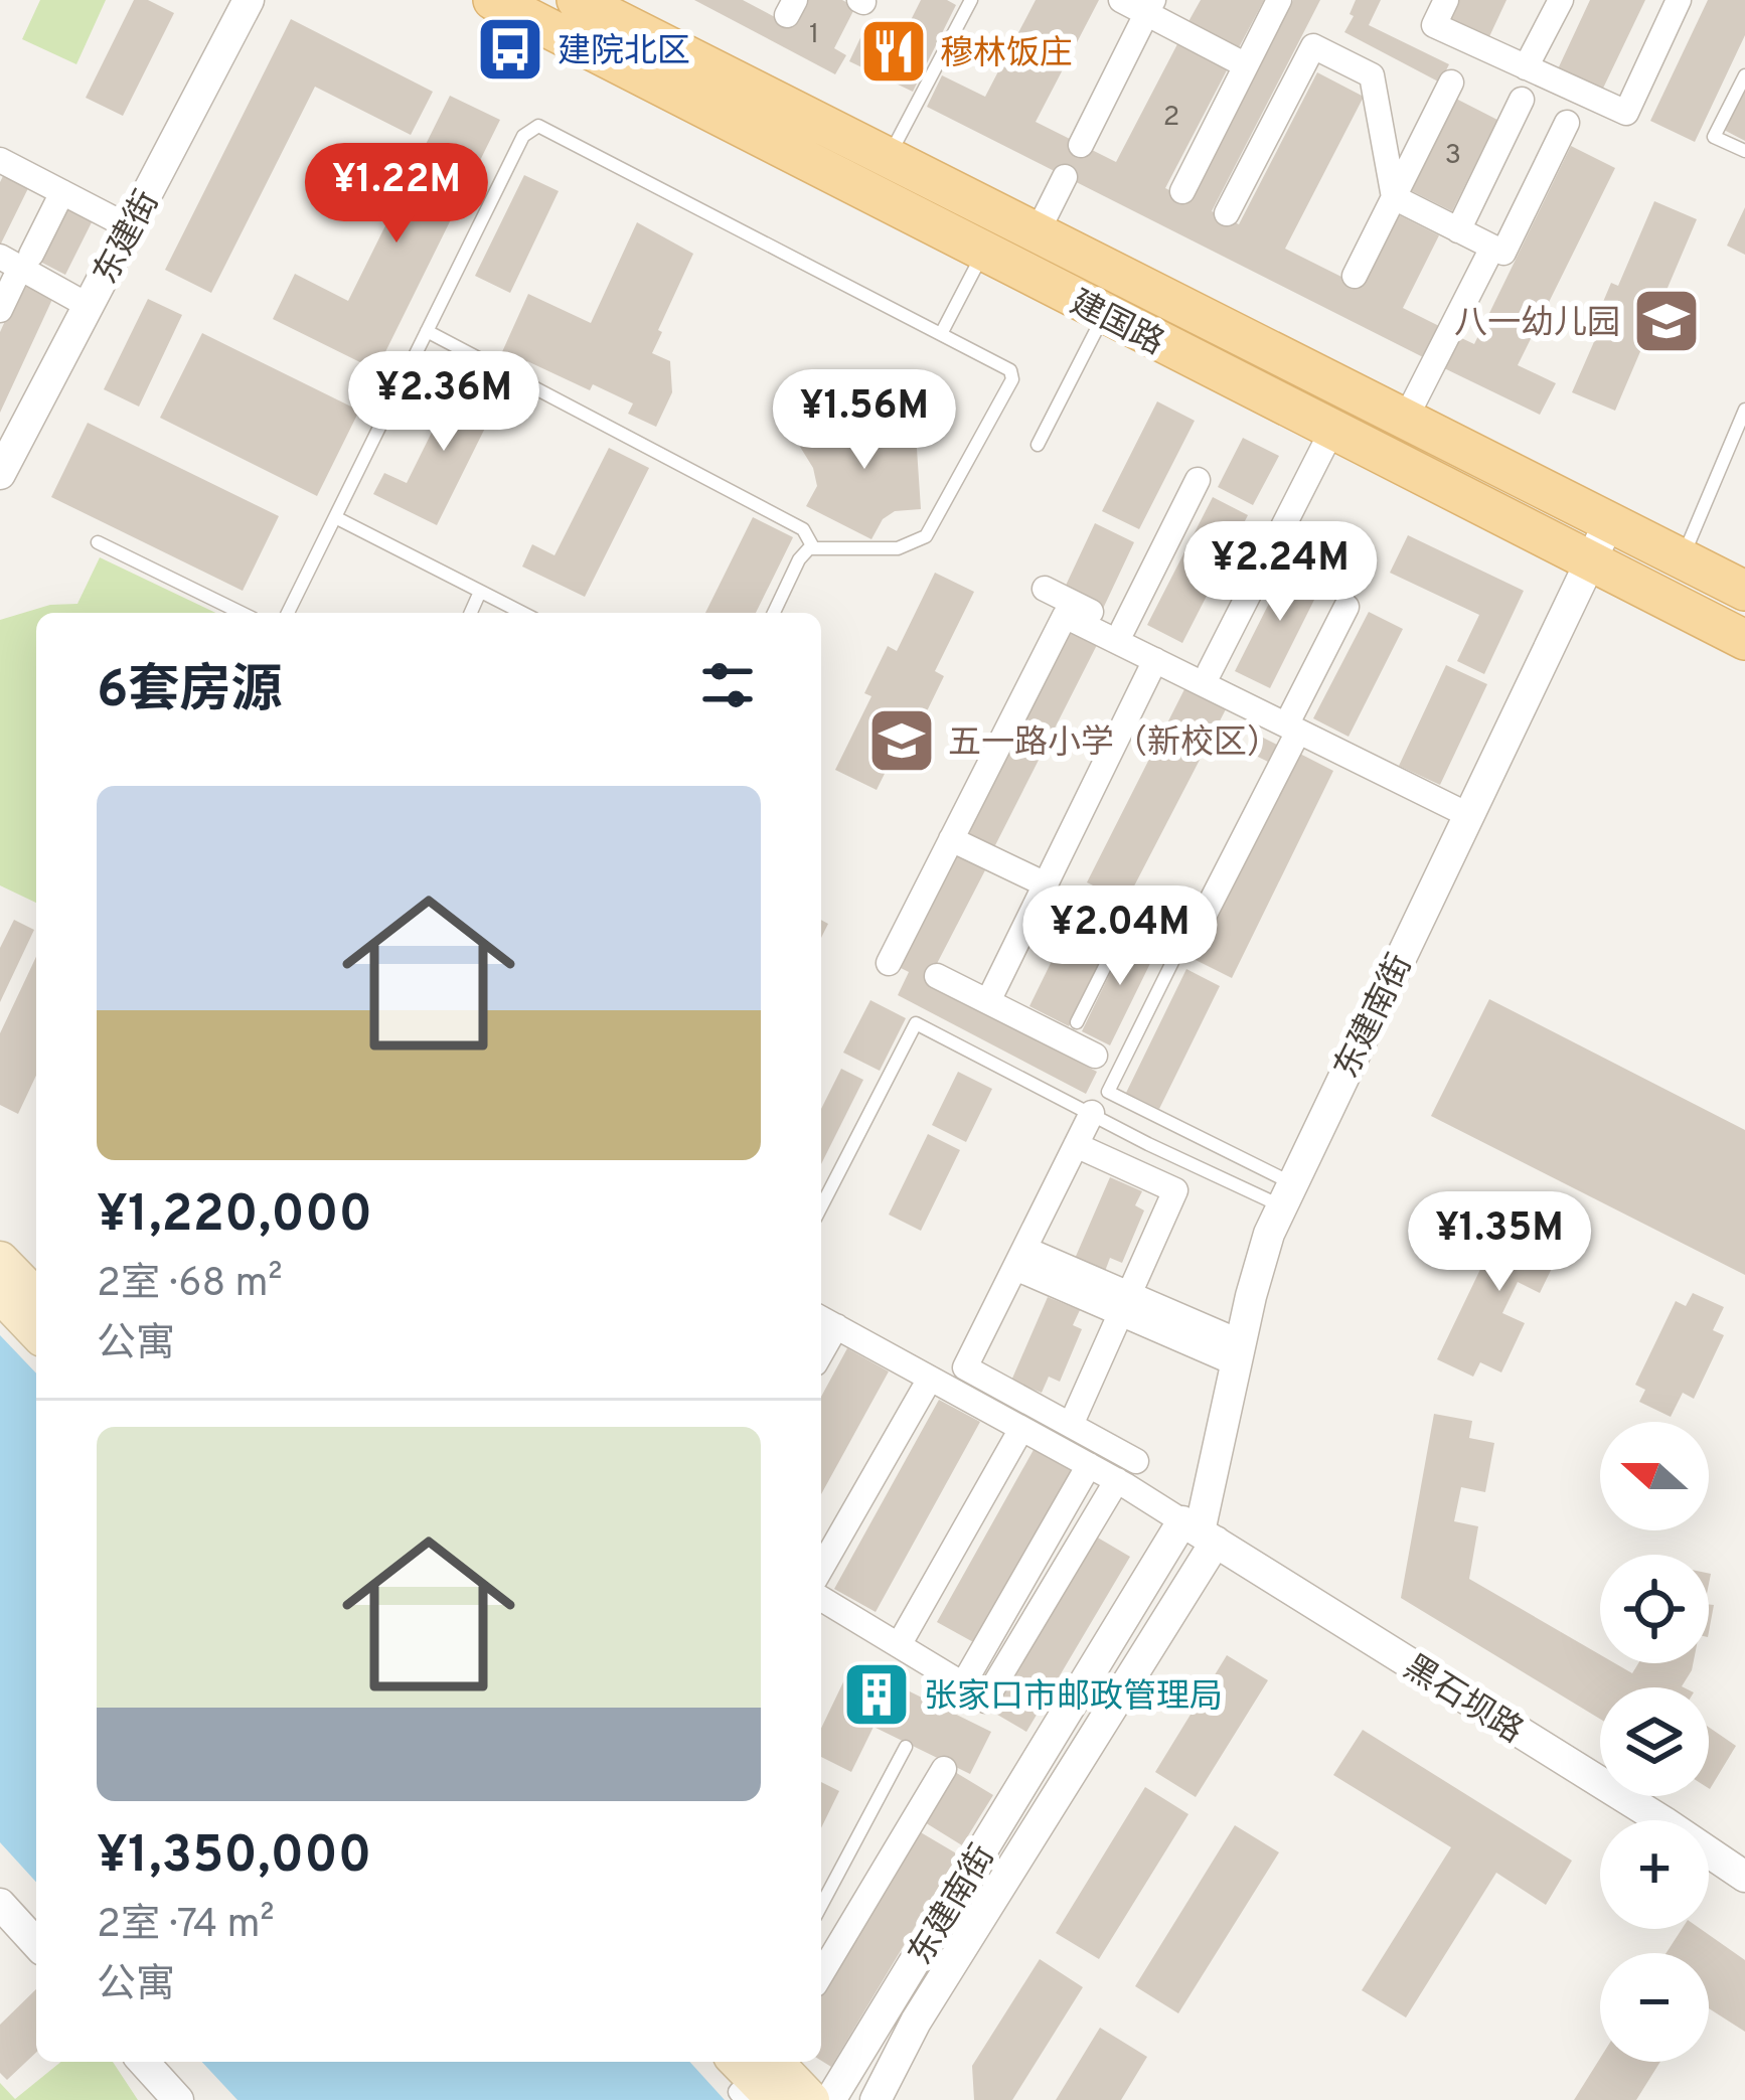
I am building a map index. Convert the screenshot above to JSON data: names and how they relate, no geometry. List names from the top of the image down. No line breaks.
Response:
{"streets":{"main road":["建国路"],"street":["东建街","东建南街","黑石坝路"]},"crossings":[["建国路","东建南街"],["东建南街","黑石坝路"]],"places":{"bus stop":["建院北区"],"restaurant":["穆林饭庄"],"school or university":["八一幼儿园","五一路小学（新校区）"],"building":["张家口市邮政管理局"]},"house_numbers":["1","2","3"],"north":"left","page":{"price":["¥1.22M","¥2.36M","¥1.56M","¥2.24M","¥2.04M","¥1.35M"],"heading":"6套房源","list":[{"name":"¥1,220,000","note":"2室 · 68 m² · 公寓"},{"name":"¥1,350,000","note":"2室 · 74 m² · 公寓"}],"map_buttons":["+","−"]}}
